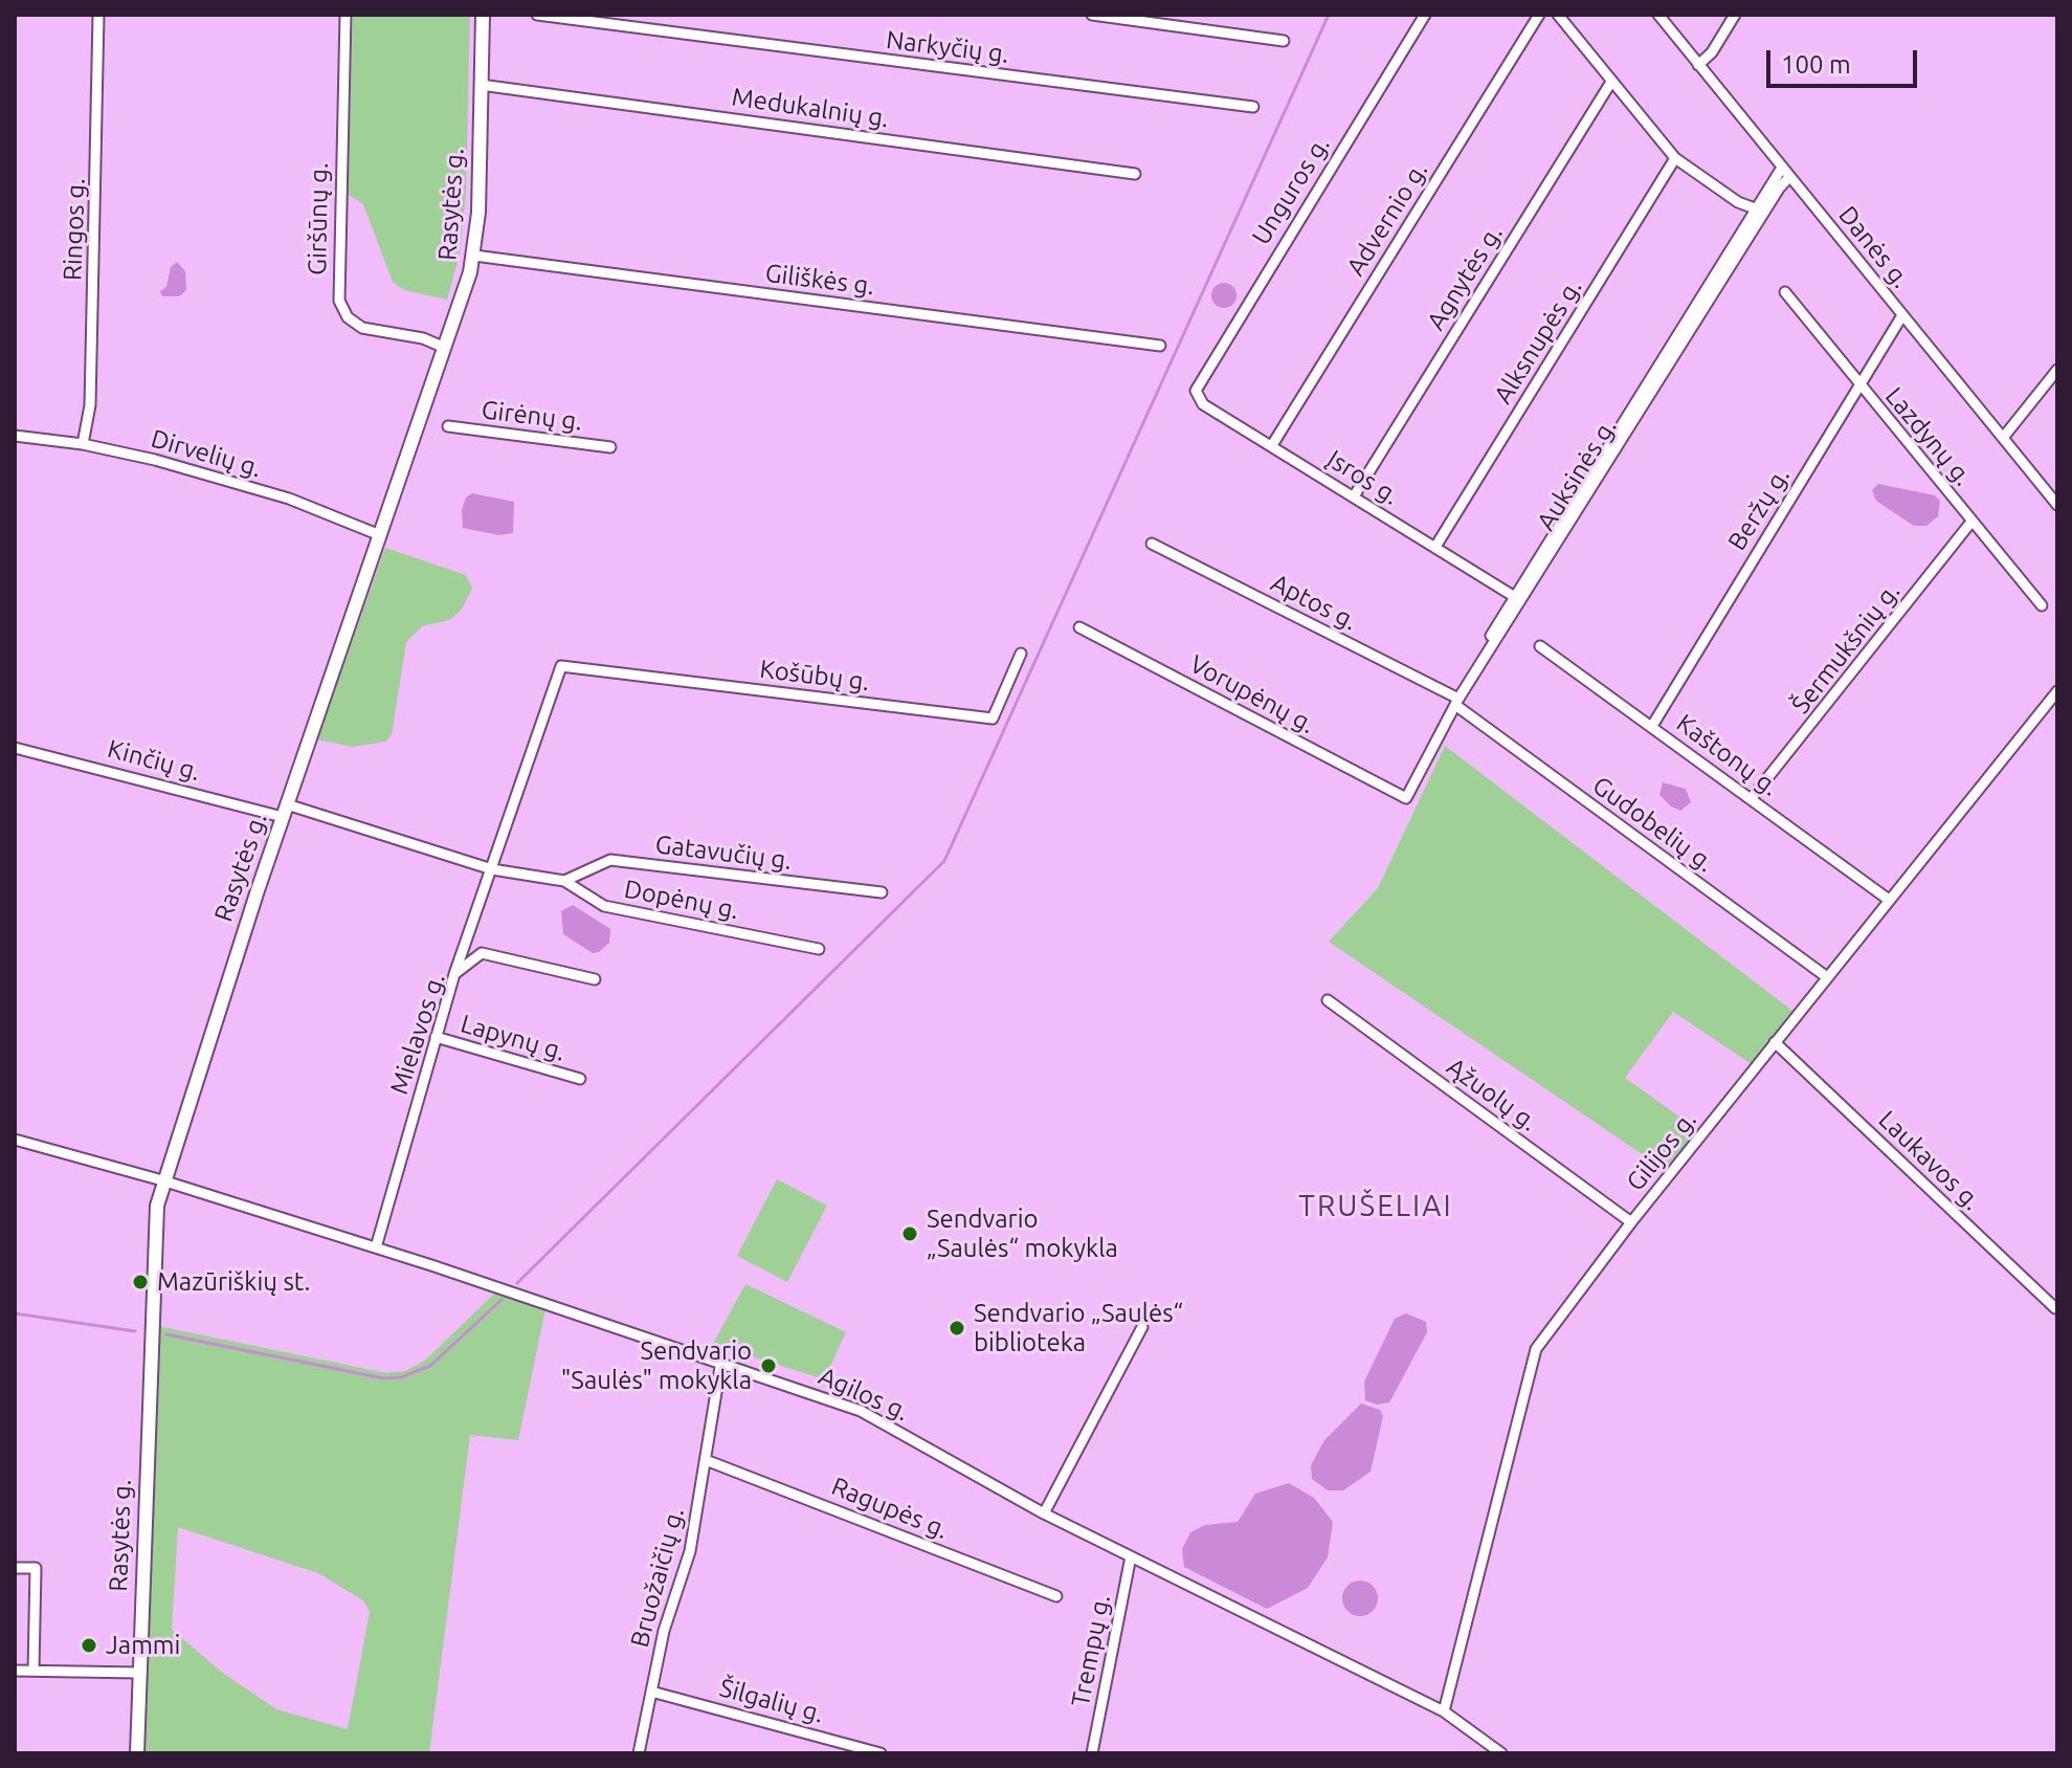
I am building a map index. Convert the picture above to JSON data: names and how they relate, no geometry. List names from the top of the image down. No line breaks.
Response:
{"streets":{"main road":["Rasytės g."],"street":["Narkyčių g.","Medukalnių g.","Unguros g.","Giršūnų g.","Advernio g.","Ringos g.","Danės g.","Agnytės g.","Giliškės g.","Alksnupės g.","Girėnų g.","Lazdynų g.","Dirvelių g.","Auksinės g.","Įsros g.","Beržų g.","Aptos g.","Šermukšnių g.","Košūbų g.","Vorupėnų g.","Kaštonų g.","Kinčių g.","Gudobelių g.","Gatavučių g.","Dopėnų g.","Mielavos g.","Lapynų g.","Ąžuolų g.","Gilijos g.","Laukavos g.","Agilos g.","Ragupės g.","Bruožaičių g.","Trempų g.","Šilgalių g."]},"crossings":[["Medukalnių g.","Rasytės g."],["Unguros g.","Įsros g."],["Rasytės g.","Giršūnų g."],["Rasytės g.","Giliškės g."],["Rasytės g.","Dirvelių g."],["Rasytės g.","Kinčių g."],["Rasytės g.","Agilos g."],["Advernio g.","Įsros g."],["Ringos g.","Dirvelių g."],["Danės g.","Auksinės g."],["Danės g.","Beržų g."],["Agnytės g.","Įsros g."],["Alksnupės g.","Įsros g."],["Lazdynų g.","Beržų g."],["Lazdynų g.","Šermukšnių g."],["Auksinės g.","Aptos g."],["Auksinės g.","Vorupėnų g."],["Auksinės g.","Gudobelių g."],["Beržų g.","Kaštonų g."],["Aptos g.","Gudobelių g."],["Šermukšnių g.","Kaštonų g."],["Košūbų g.","Kinčių g."],["Košūbų g.","Dopėnų g."],["Kaštonų g.","Gilijos g."],["Kinčių g.","Dopėnų g."],["Gudobelių g.","Gilijos g."],["Gatavučių g.","Dopėnų g."],["Mielavos g.","Lapynų g."],["Mielavos g.","Agilos g."],["Ąžuolų g.","Gilijos g."],["Gilijos g.","Laukavos g."],["Gilijos g.","Agilos g."],["Agilos g.","Bruožaičių g."],["Agilos g.","Trempų g."],["Ragupės g.","Bruožaičių g."],["Bruožaičių g.","Šilgalių g."]],"districts":["TRUŠELIAI"],"places":["Sendvario „Saulės“ mokykla","Mazūriškių st.","Sendvario „Saulės“ biblioteka","Sendvario \"Saulės\" mokykla","Jammi"],"scale_bar":"100 m"}
